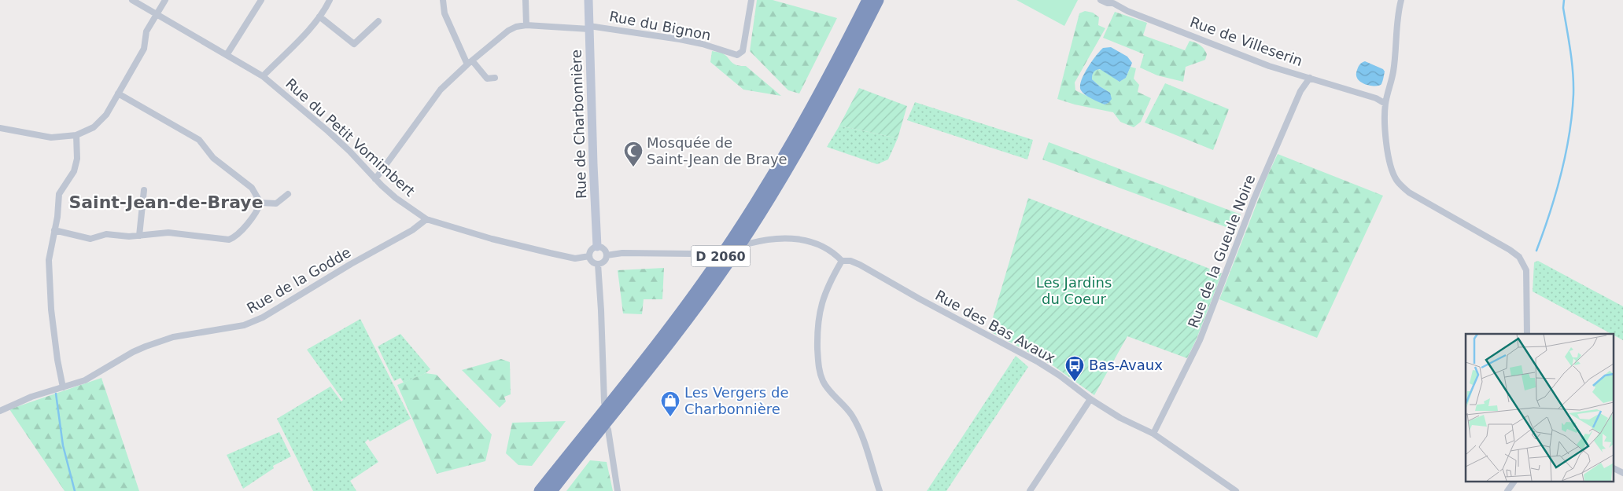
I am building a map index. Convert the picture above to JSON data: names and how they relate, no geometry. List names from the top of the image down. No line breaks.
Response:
{"streets":{"highway":["D 2060"],"street":["Rue du Bignon","Rue de Villeserin","Rue de Charbonnière","Rue du Petit Vomimbert","Rue de la Gueule Noire","Rue de la Godde","Rue des Bas Avaux"]},"crossings":[["Rue du Bignon","Rue de Charbonnière"],["Rue de Villeserin","Rue de la Gueule Noire"],["Rue de Charbonnière","Rue du Petit Vomimbert"],["Rue du Petit Vomimbert","Rue de la Godde"],["Rue de la Gueule Noire","Rue des Bas Avaux"]],"districts":["Saint-Jean-de-Braye"],"parks":["Les Jardins du Coeur"],"places":{"mosque":["Mosquée de Saint-Jean de Braye"],"bus stop":["Bas-Avaux"],"shop":["Les Vergers de Charbonnière"]}}
